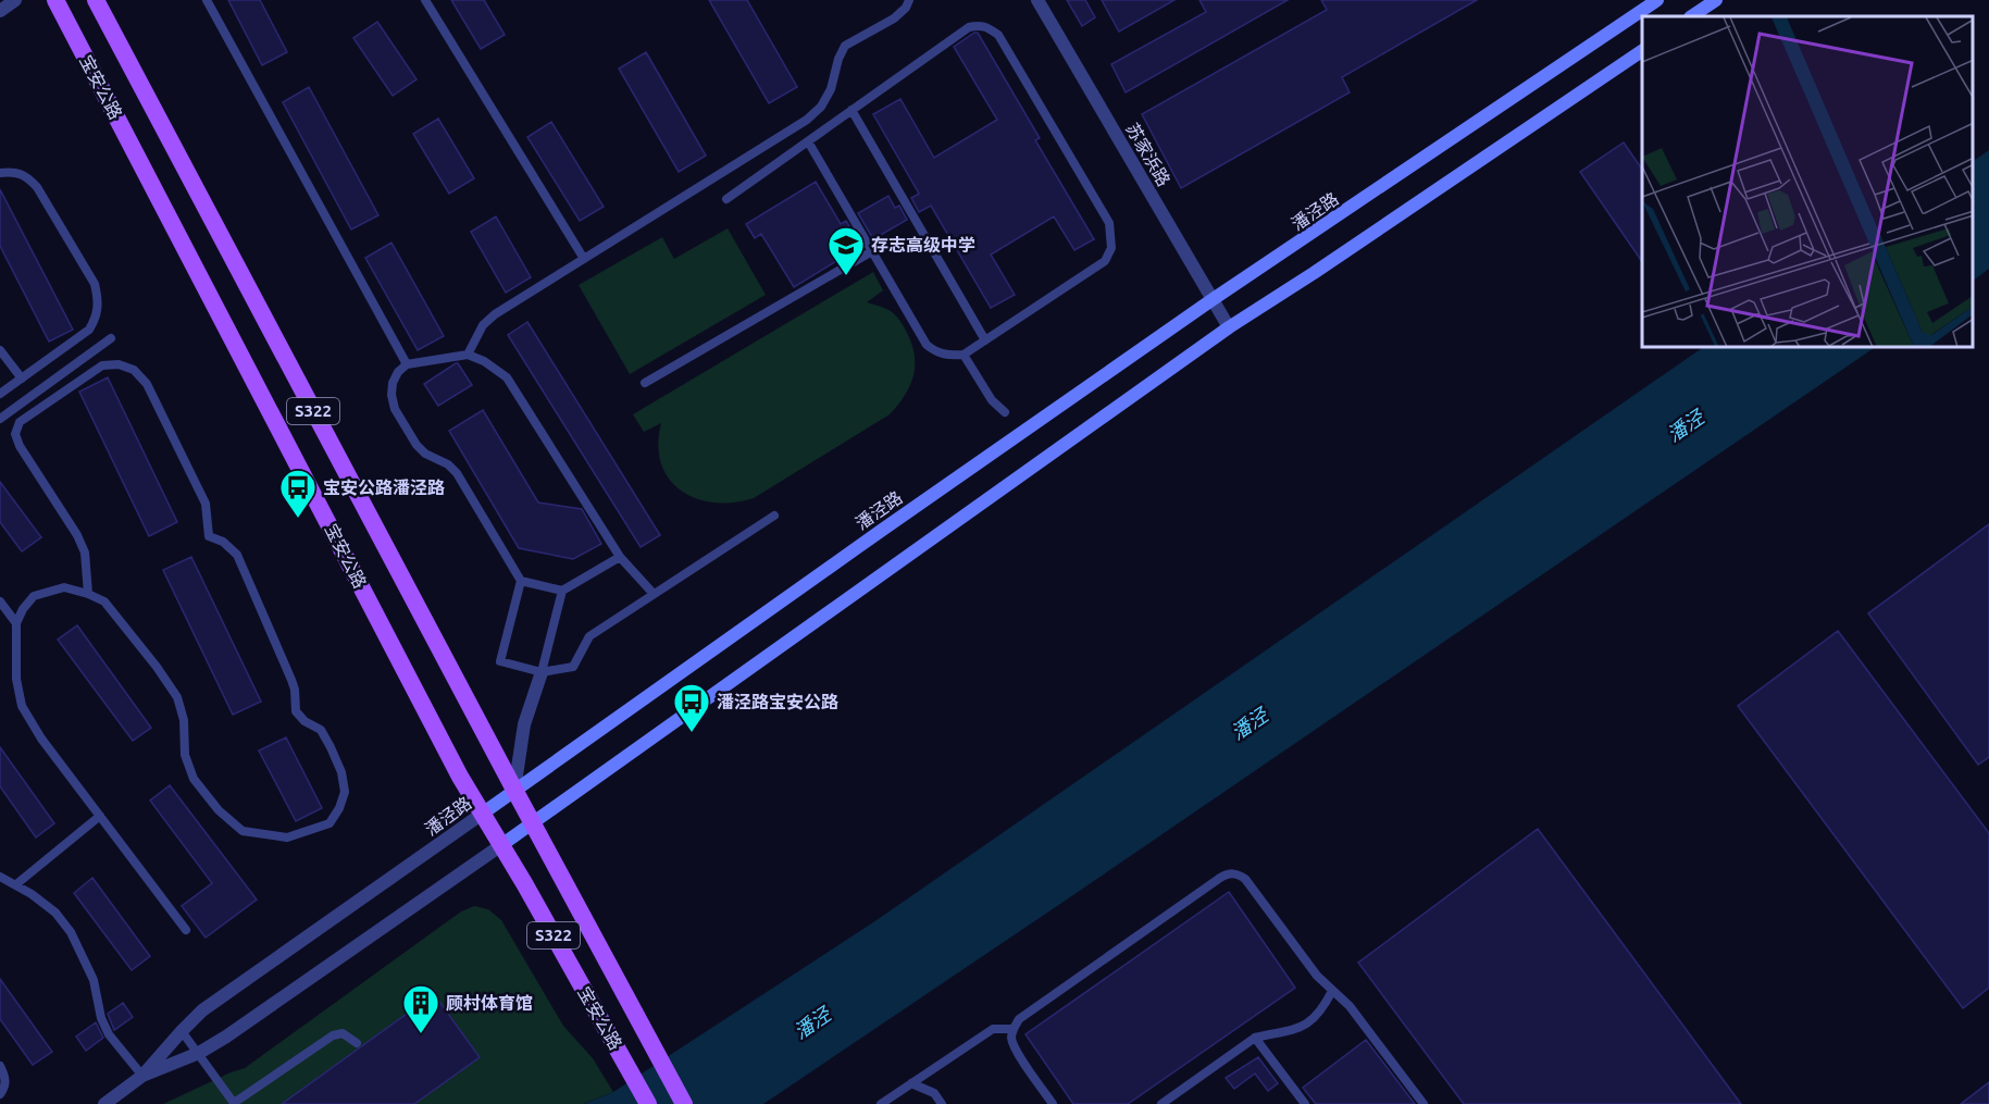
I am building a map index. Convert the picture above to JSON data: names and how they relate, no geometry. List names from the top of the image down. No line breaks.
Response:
{"streets":{"main road":["宝安公路","潘泾路","S322"],"street":["苏家浜路"]},"crossings":[["宝安公路","潘泾路"],["苏家浜路","潘泾路"]],"water":["潘泾"],"places":{"school or university":["存志高级中学"],"bus stop":["宝安公路潘泾路","潘泾路宝安公路"],"building":["顾村体育馆"]}}
